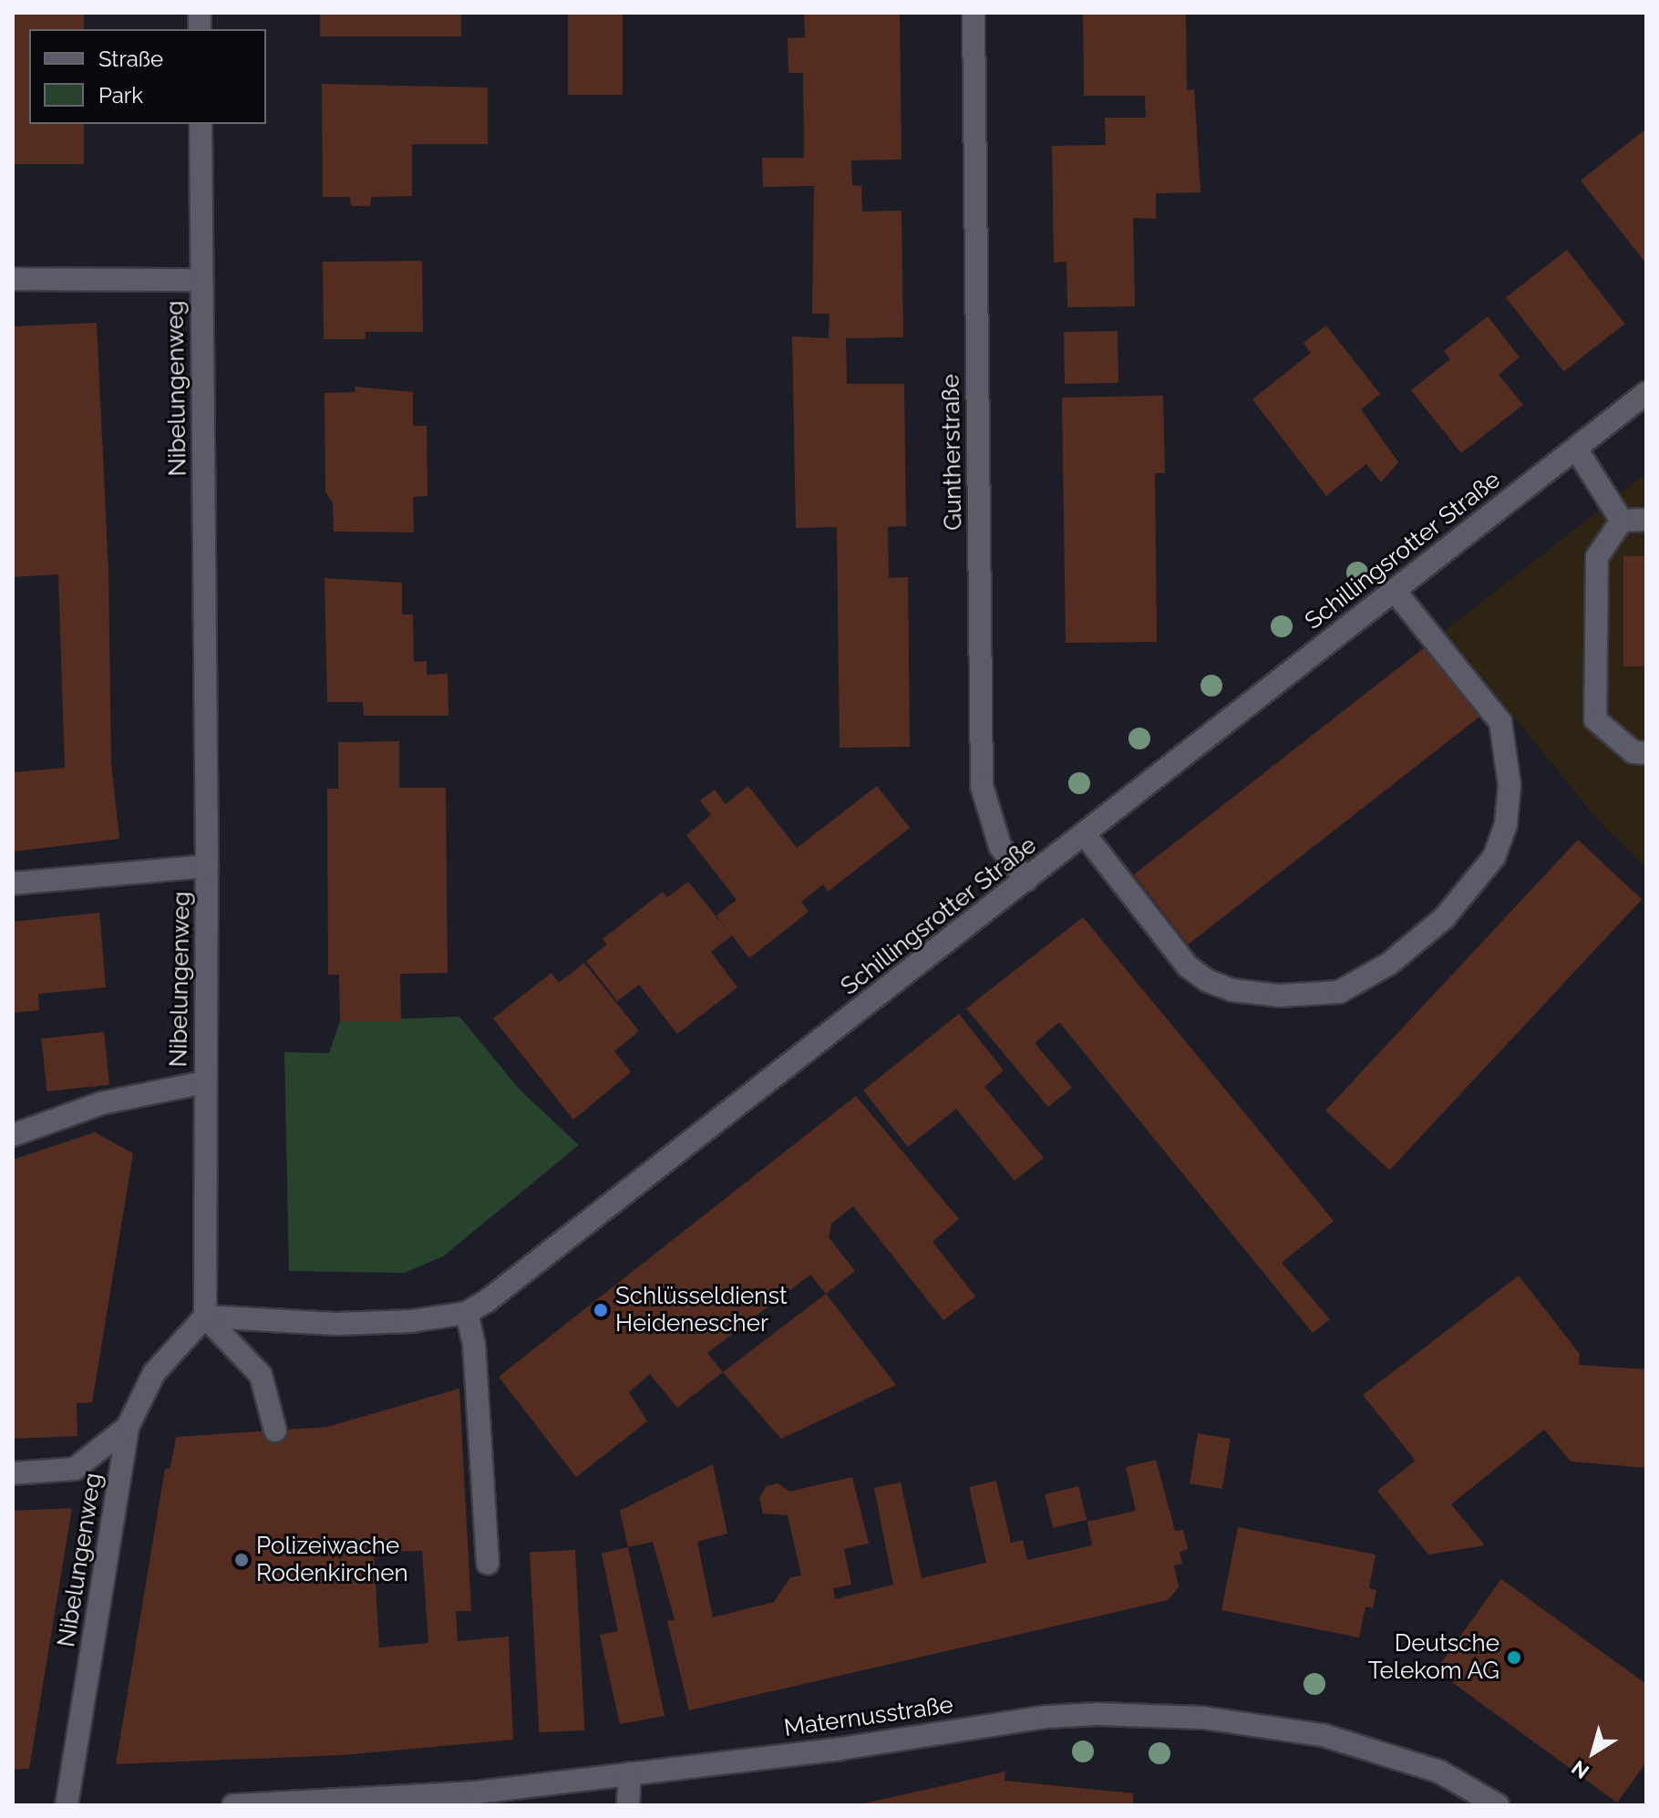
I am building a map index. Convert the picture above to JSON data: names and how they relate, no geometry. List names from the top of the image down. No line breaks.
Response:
{"streets":{"street":["Nibelungenweg","Guntherstraße","Schillingsrotter Straße","Maternusstraße"]},"crossings":[["Nibelungenweg","Schillingsrotter Straße"],["Guntherstraße","Schillingsrotter Straße"]],"places":["Schlüsseldienst Heidenescher","Polizeiwache Rodenkirchen","Deutsche Telekom AG"],"legend":["Straße","Park"],"north":"bottom left"}
